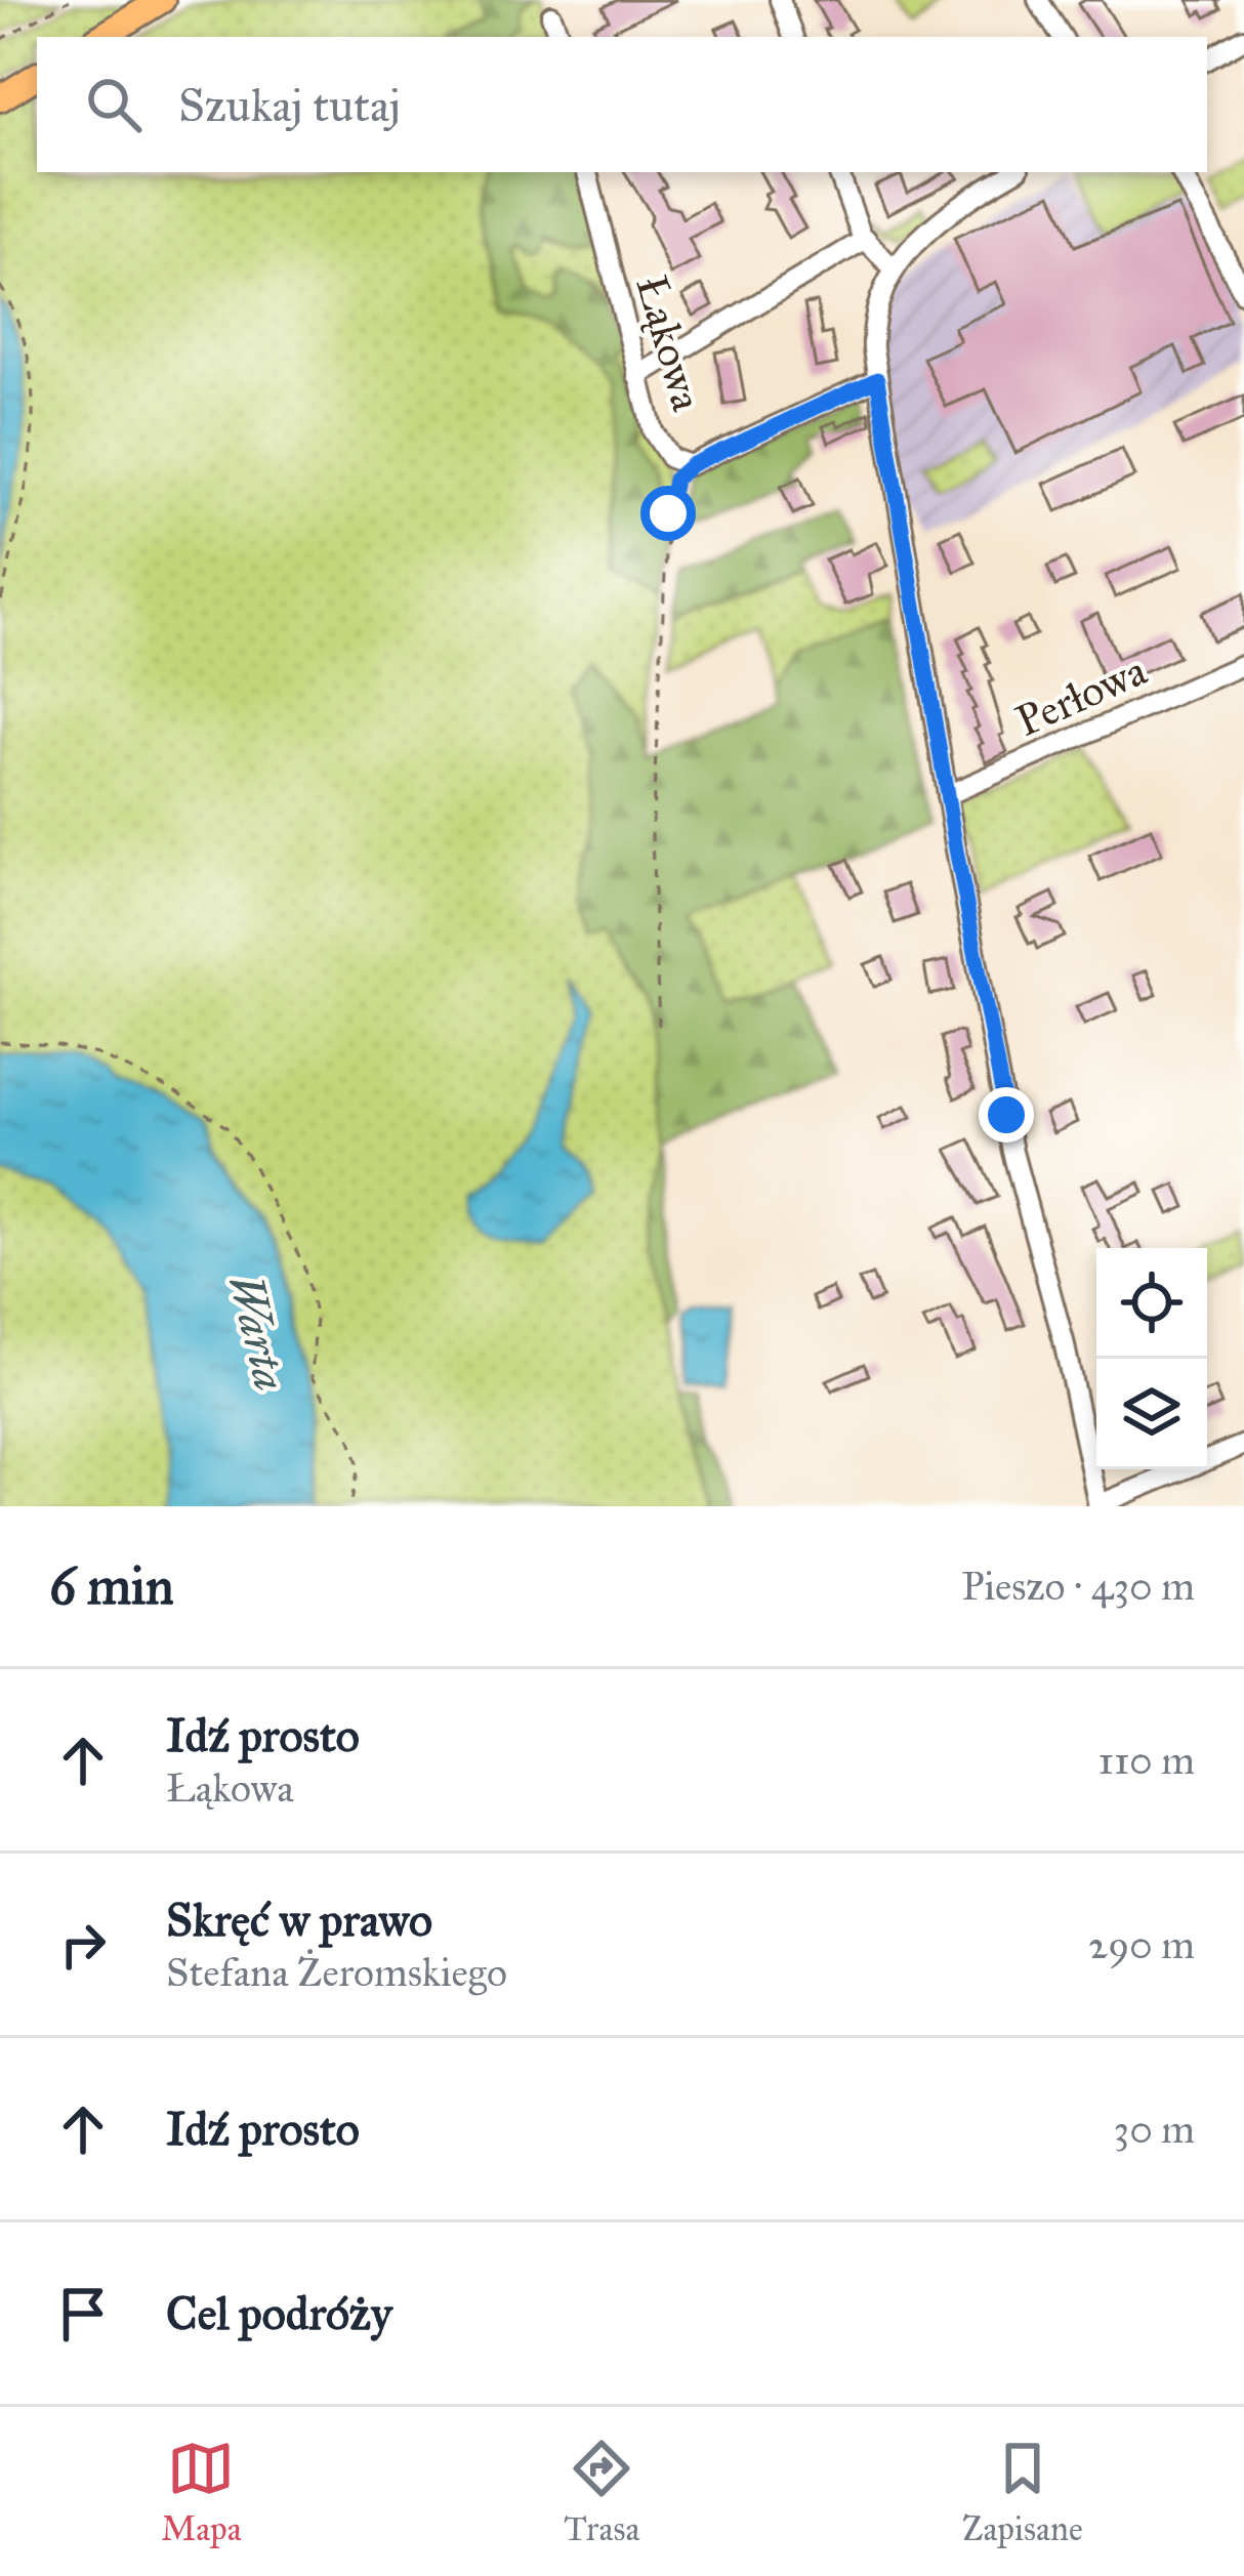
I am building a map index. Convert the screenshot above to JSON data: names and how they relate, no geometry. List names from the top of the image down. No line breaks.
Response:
{"streets":{"street":["Łąkowa","Perłowa"]},"water":["Warta"],"page":{"search":"Szukaj tutaj","heading":["6 min","Pieszo · 430 m"],"list":[["Idź prosto","Łąkowa","110 m"],["Skręć w prawo","Stefana Żeromskiego","290 m"],["Idź prosto","30 m"],"Cel podróży"],"nav":["Mapa","Trasa","Zapisane"]}}
